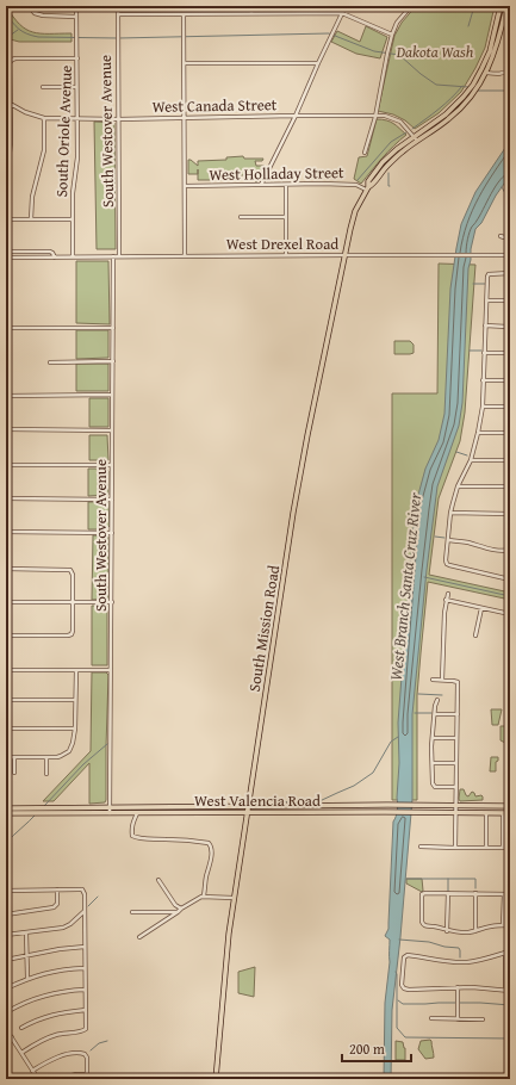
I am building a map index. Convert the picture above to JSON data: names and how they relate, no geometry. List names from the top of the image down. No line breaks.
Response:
{"streets":{"main road":["South Mission Road","West Valencia Road"],"street":["West Canada Street","South Oriole Avenue","South Westover Avenue","West Holladay Street","West Drexel Road"]},"crossings":[["West Canada Street","South Oriole Avenue"],["West Canada Street","South Westover Avenue"],["West Canada Street","South Mission Road"],["South Oriole Avenue","West Drexel Road"],["South Westover Avenue","West Drexel Road"],["South Westover Avenue","West Valencia Road"],["West Holladay Street","South Mission Road"],["West Drexel Road","South Mission Road"],["South Mission Road","West Valencia Road"]],"water":["West Branch Santa Cruz River"],"parks":["Dakota Wash"],"scale_bar":"200 m"}
